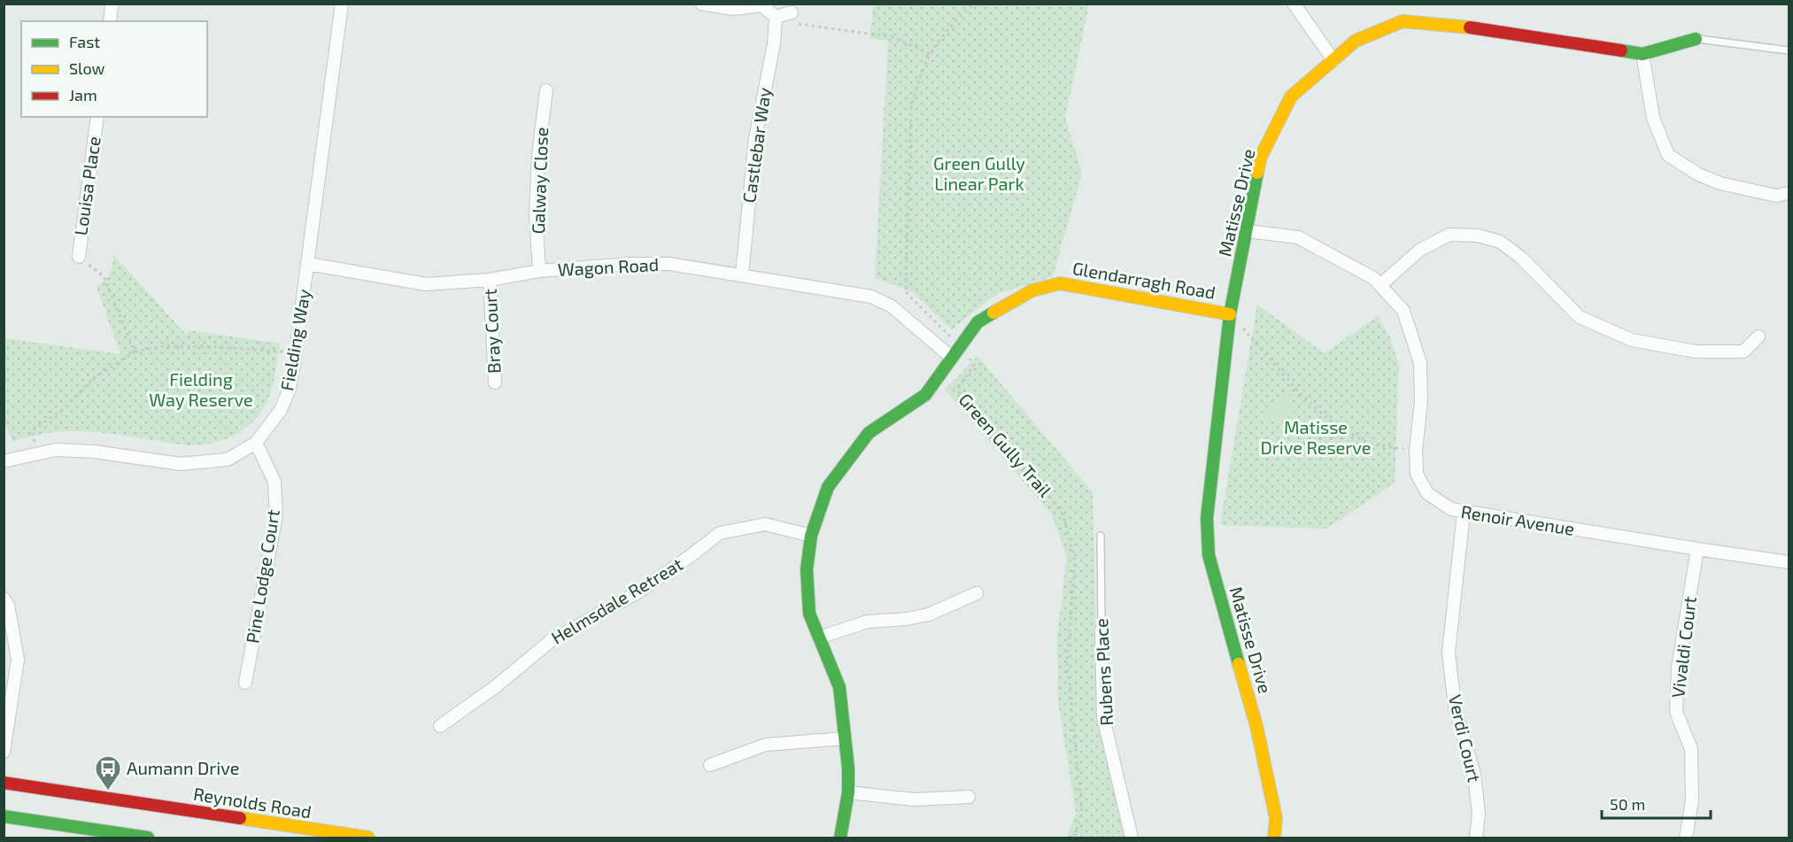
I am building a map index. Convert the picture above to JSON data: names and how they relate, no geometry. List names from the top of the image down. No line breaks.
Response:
{"streets":{"street":["Castlebar Way","Galway Close","Louisa Place","Matisse Drive","Wagon Road","Glendarragh Road","Bray Court","Fielding Way","Renoir Avenue","Pine Lodge Court","Helmsdale Retreat","Vivaldi Court","Rubens Place","Verdi Court","Reynolds Road"],"path":["Green Gully Trail"]},"crossings":[["Castlebar Way","Wagon Road"],["Galway Close","Wagon Road"],["Matisse Drive","Glendarragh Road"],["Matisse Drive","Renoir Avenue"],["Wagon Road","Glendarragh Road"],["Wagon Road","Bray Court"],["Wagon Road","Fielding Way"],["Glendarragh Road","Green Gully Trail"],["Glendarragh Road","Helmsdale Retreat"],["Fielding Way","Pine Lodge Court"],["Renoir Avenue","Vivaldi Court"],["Renoir Avenue","Verdi Court"]],"parks":["Green Gully Linear Park","Fielding Way Reserve","Matisse Drive Reserve"],"places":{"bus stop":["Aumann Drive"]},"legend":["Fast","Slow","Jam"],"scale_bar":"50 m"}
